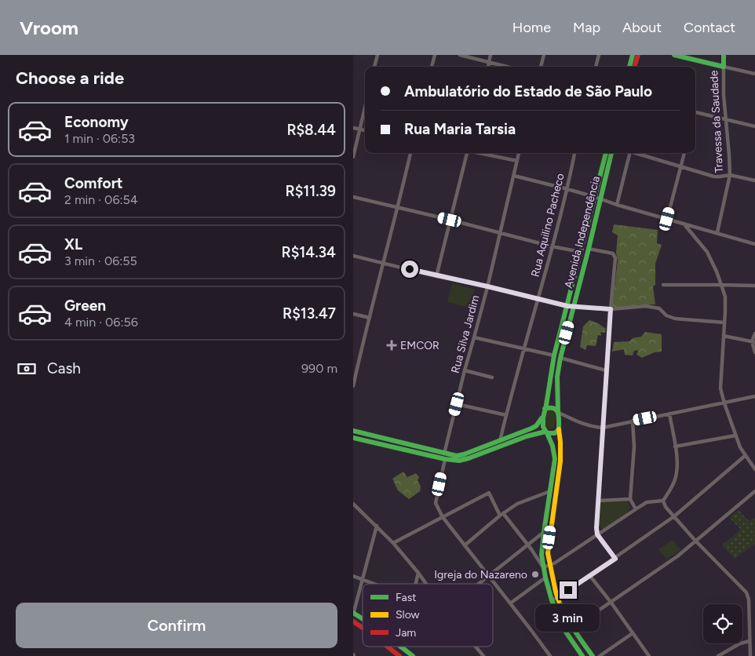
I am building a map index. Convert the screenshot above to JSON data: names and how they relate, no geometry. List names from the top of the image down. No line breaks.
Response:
{"streets":{"main road":["Travessa da Saudade","Avenida Independência"],"street":["Rua Aquilino Pacheco","Rua Silva Jardim"]},"crossings":[["Rua Aquilino Pacheco","Avenida Independência"],["Avenida Independência","Rua Silva Jardim"]],"places":{"health":["EMCOR"],"other":["Igreja do Nazareno"]},"legend":["Fast","Slow","Jam"],"page":{"header":"Vroom","nav":["Home","Map","About","Contact"],"heading":"Choose a ride","banner":["Ambulatório do Estado de São Paulo","Rua Maria Tarsia"],"list":[{"name":"Economy","note":"1 min · 06:53","value":"R$8.44"},{"name":"Comfort","note":"2 min · 06:54","value":"R$11.39"},{"name":"XL","note":"3 min · 06:55","value":"R$14.34"},{"name":"Green","note":"4 min · 06:56","value":"R$13.47"}],"pay":["Cash","990 m"],"buttons":"Confirm","bubble":"3 min"}}
